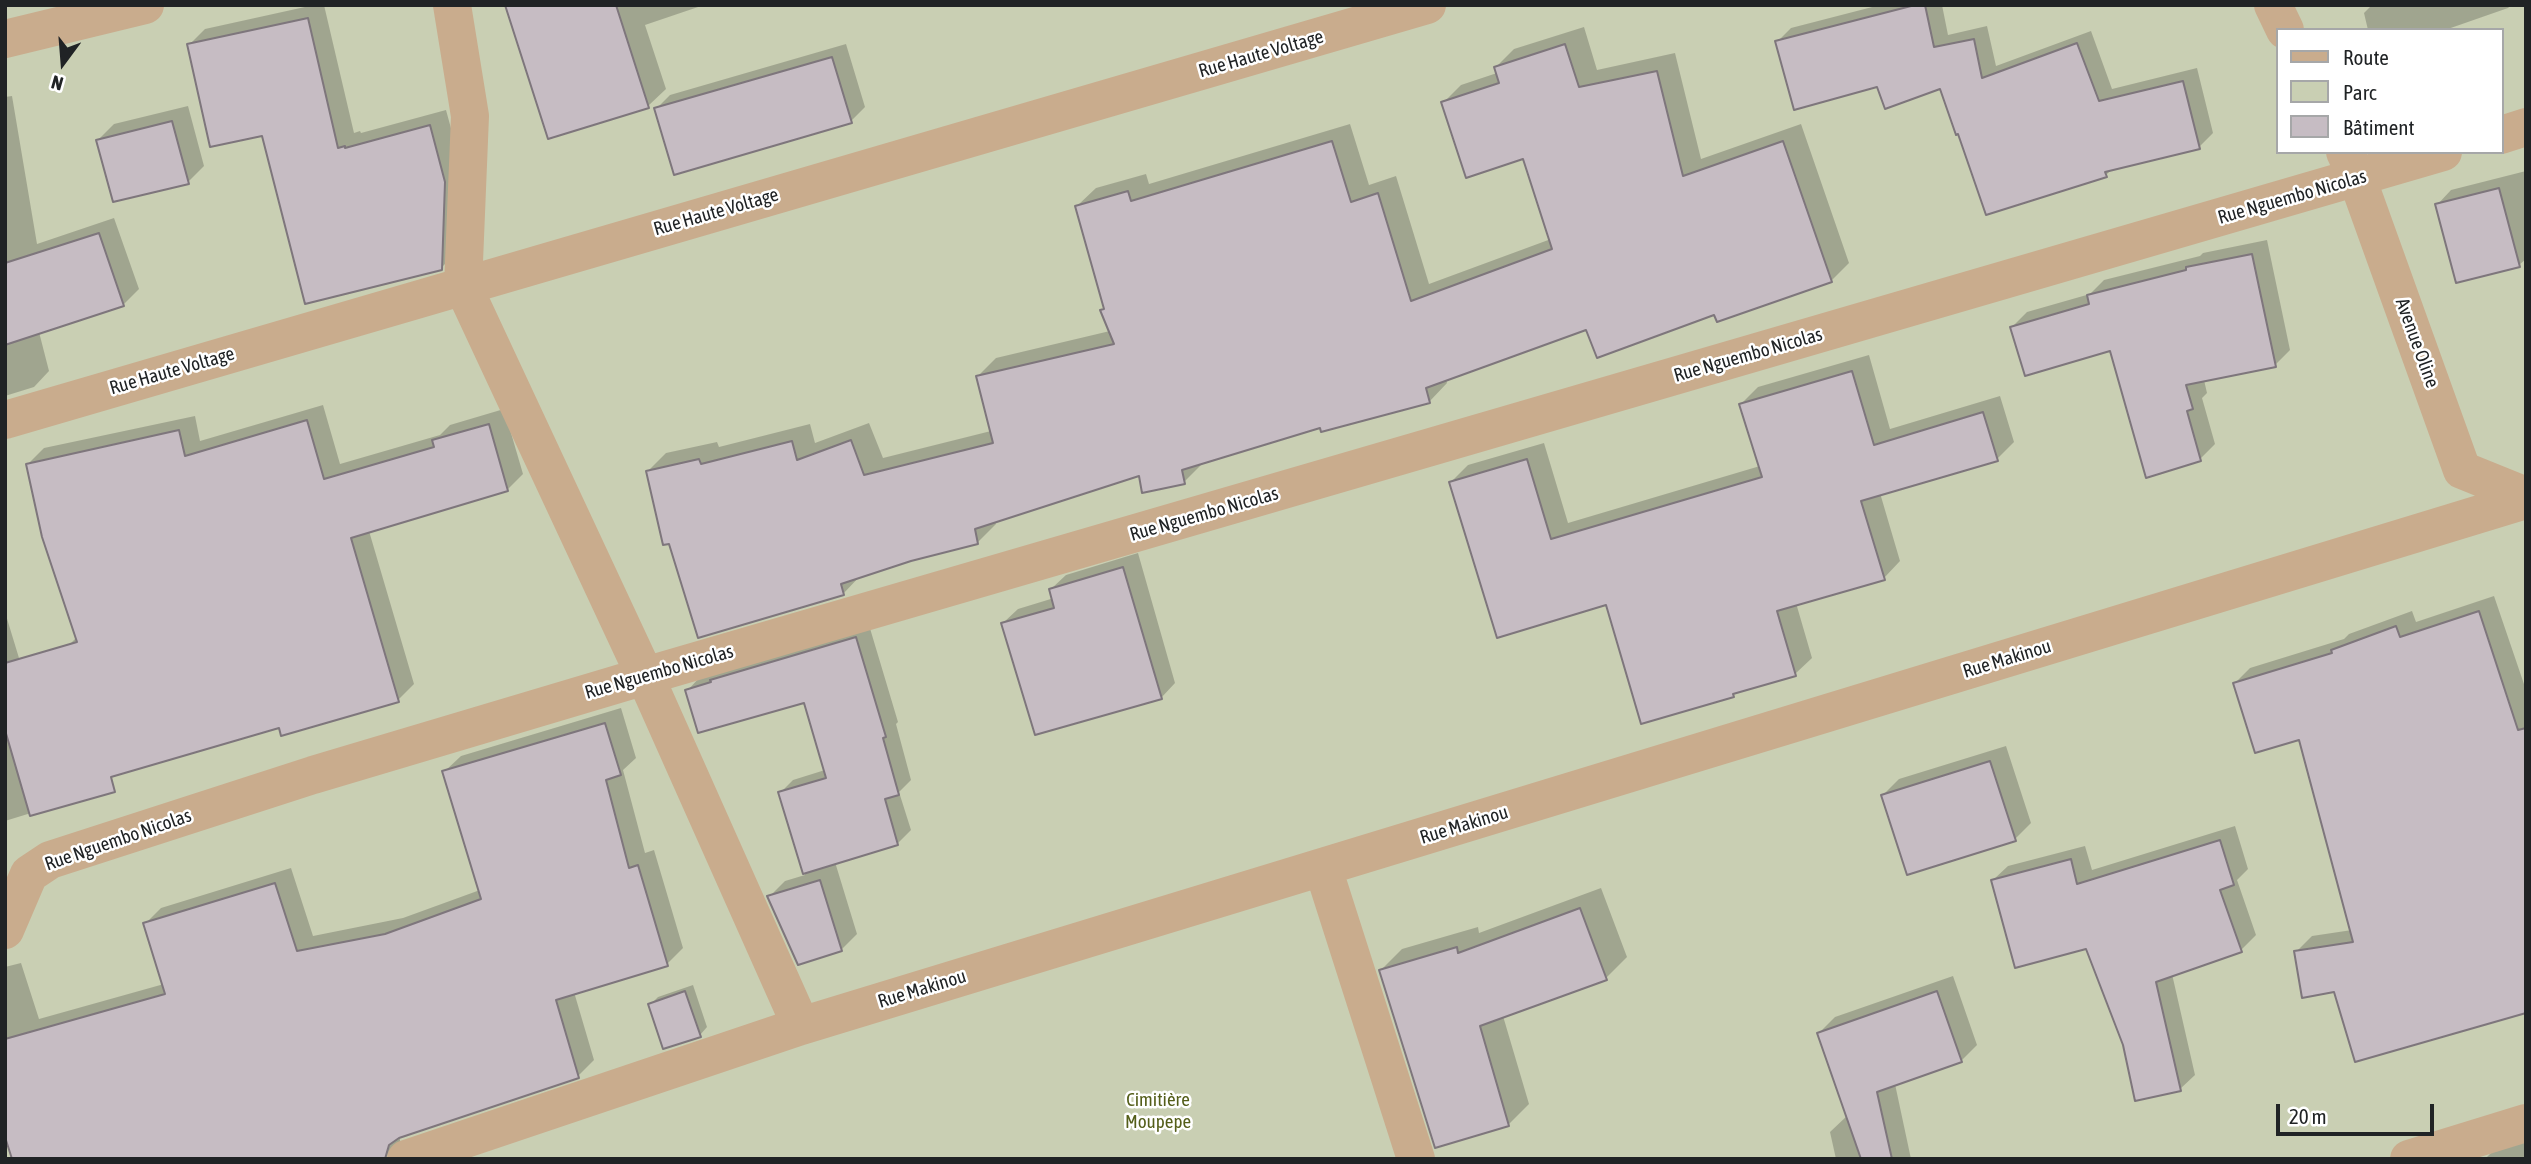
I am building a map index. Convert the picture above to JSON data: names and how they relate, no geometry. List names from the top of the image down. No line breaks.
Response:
{"streets":{"street":["Rue Haute Voltage","Rue Nguembo Nicolas","Avenue Oline","Rue Makinou"]},"crossings":[["Rue Nguembo Nicolas","Avenue Oline"],["Avenue Oline","Rue Makinou"]],"parks":["Cimitière Moupepe"],"legend":["Route","Parc","Bâtiment"],"scale_bar":"20 m","north":"bottom"}
